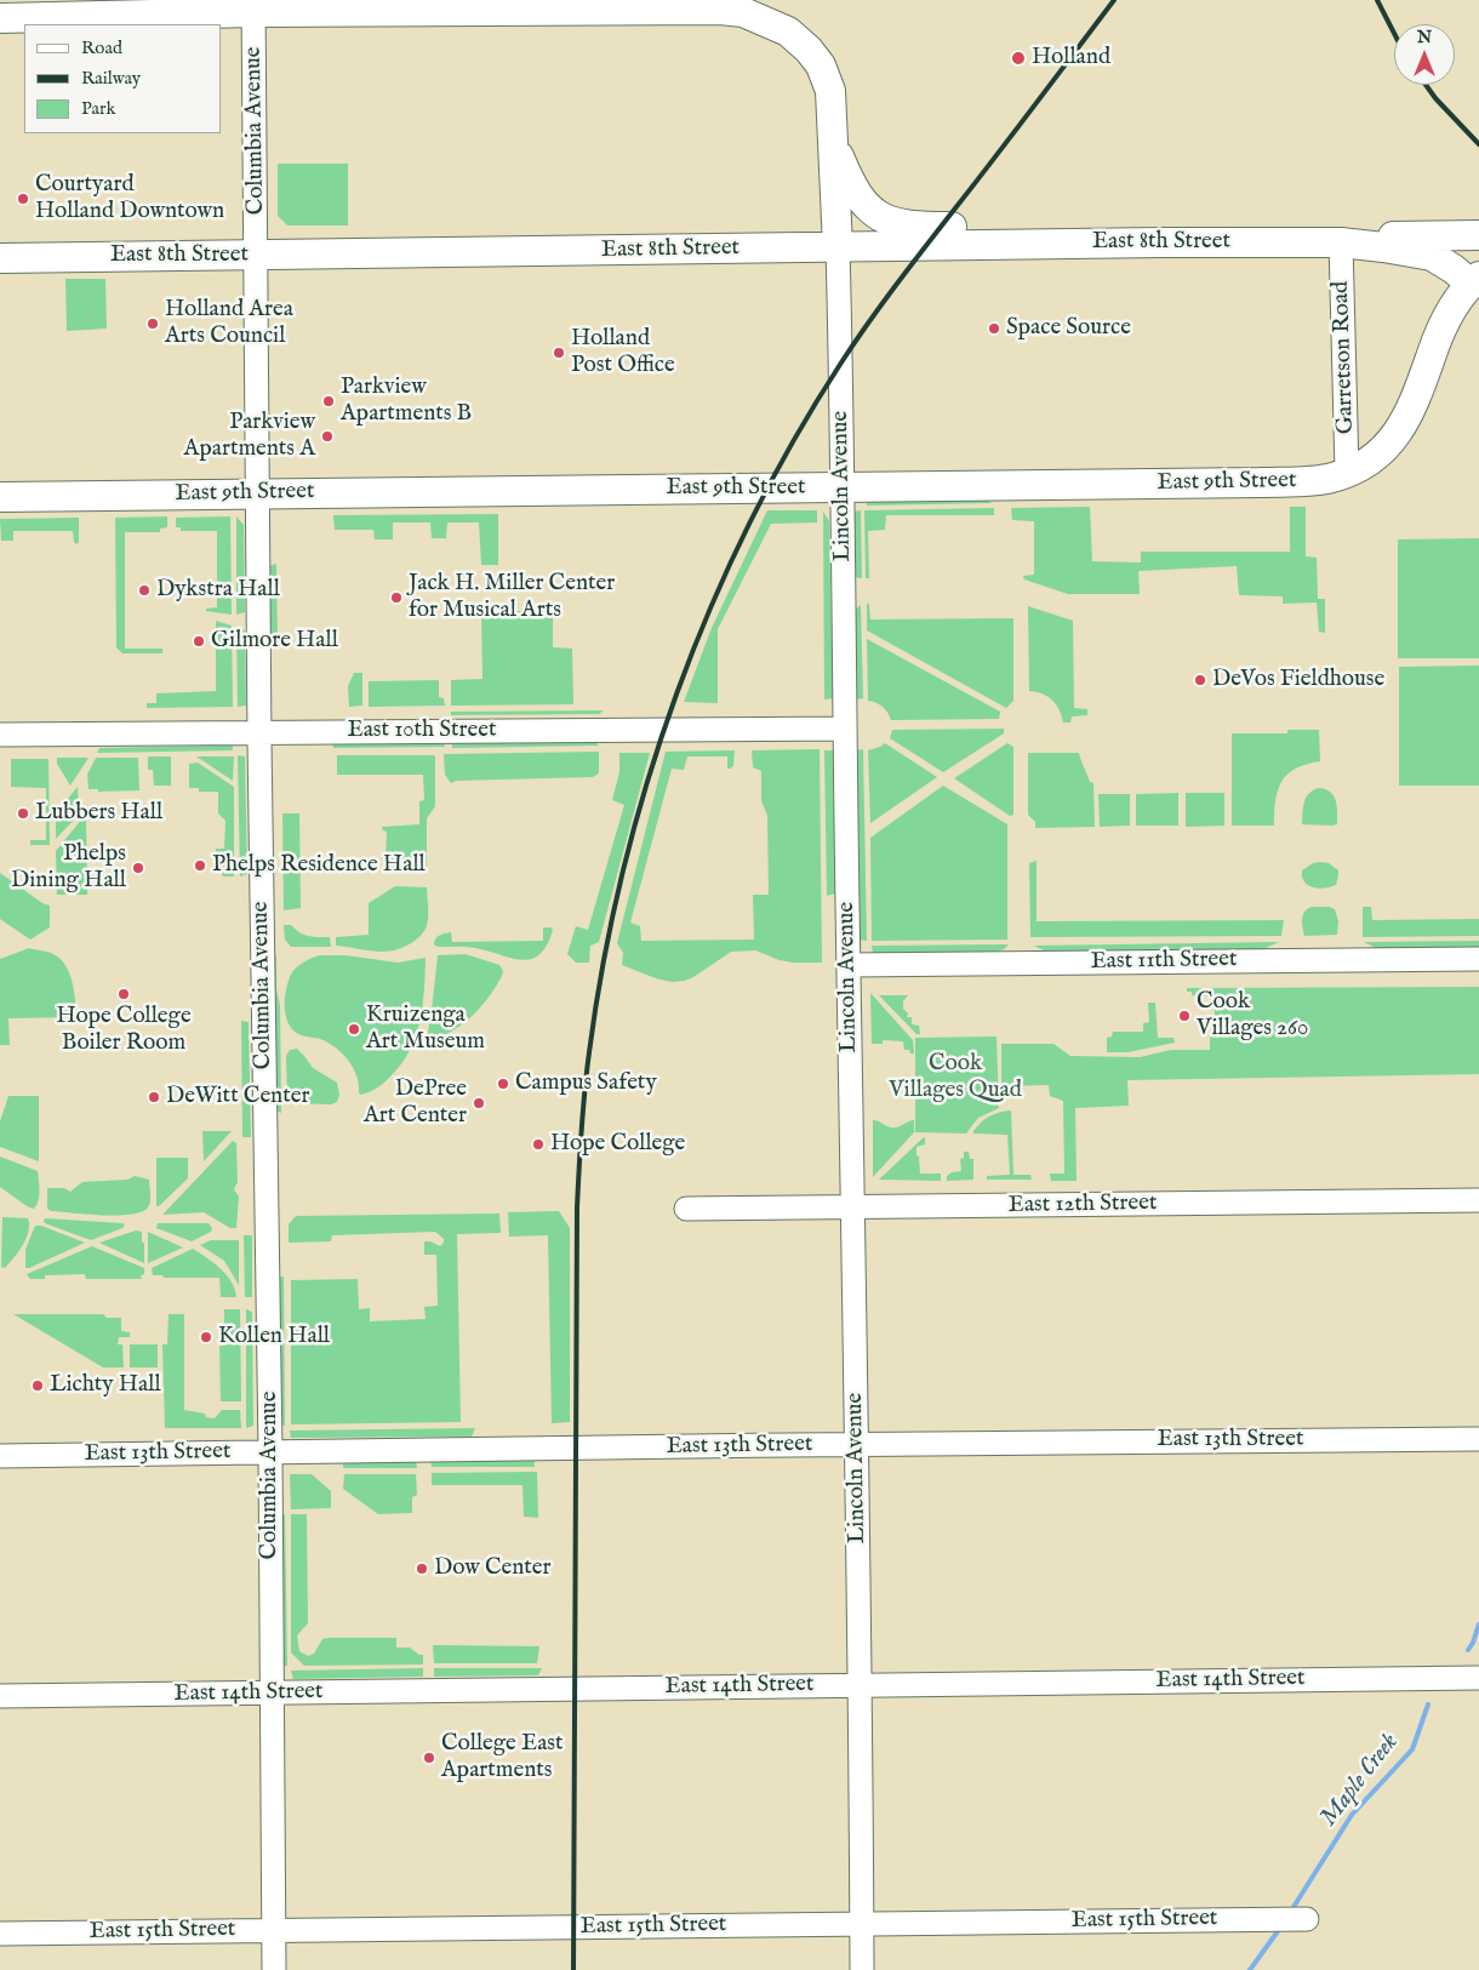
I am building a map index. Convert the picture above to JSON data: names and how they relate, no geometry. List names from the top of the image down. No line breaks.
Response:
{"streets":{"main road":["East 8th Street","East 9th Street","Lincoln Avenue"],"street":["Columbia Avenue","Garretson Road","East 10th Street","East 11th Street","East 12th Street","East 13th Street","East 14th Street","East 15th Street"]},"crossings":[["Columbia Avenue","East 8th Street"],["Columbia Avenue","East 9th Street"],["Columbia Avenue","Lincoln Avenue"],["Columbia Avenue","East 10th Street"],["Columbia Avenue","East 13th Street"],["Columbia Avenue","East 14th Street"],["Columbia Avenue","East 15th Street"],["East 8th Street","Garretson Road"],["East 8th Street","East 9th Street"],["East 8th Street","Lincoln Avenue"],["Garretson Road","East 9th Street"],["East 9th Street","Lincoln Avenue"],["Lincoln Avenue","East 10th Street"],["Lincoln Avenue","East 11th Street"],["Lincoln Avenue","East 12th Street"],["Lincoln Avenue","East 13th Street"],["Lincoln Avenue","East 14th Street"],["Lincoln Avenue","East 15th Street"]],"water":["Maple Creek"],"parks":["Cook Villages Quad"],"places":["Holland","Courtyard Holland Downtown","Holland Area Arts Council","Space Source","Holland Post Office","Parkview Apartments B","Parkview Apartments A","Dykstra Hall","Jack H. Miller Center for Musical Arts","Gilmore Hall","DeVos Fieldhouse","Lubbers Hall","Phelps Residence Hall","Phelps Dining Hall","Hope College Boiler Room","Cook Villages 260","Kruizenga Art Museum","Campus Safety","DeWitt Center","DePree Art Center","Hope College","Kollen Hall","Lichty Hall","Dow Center","College East Apartments"],"legend":["Road","Railway","Park"],"north":"top"}
